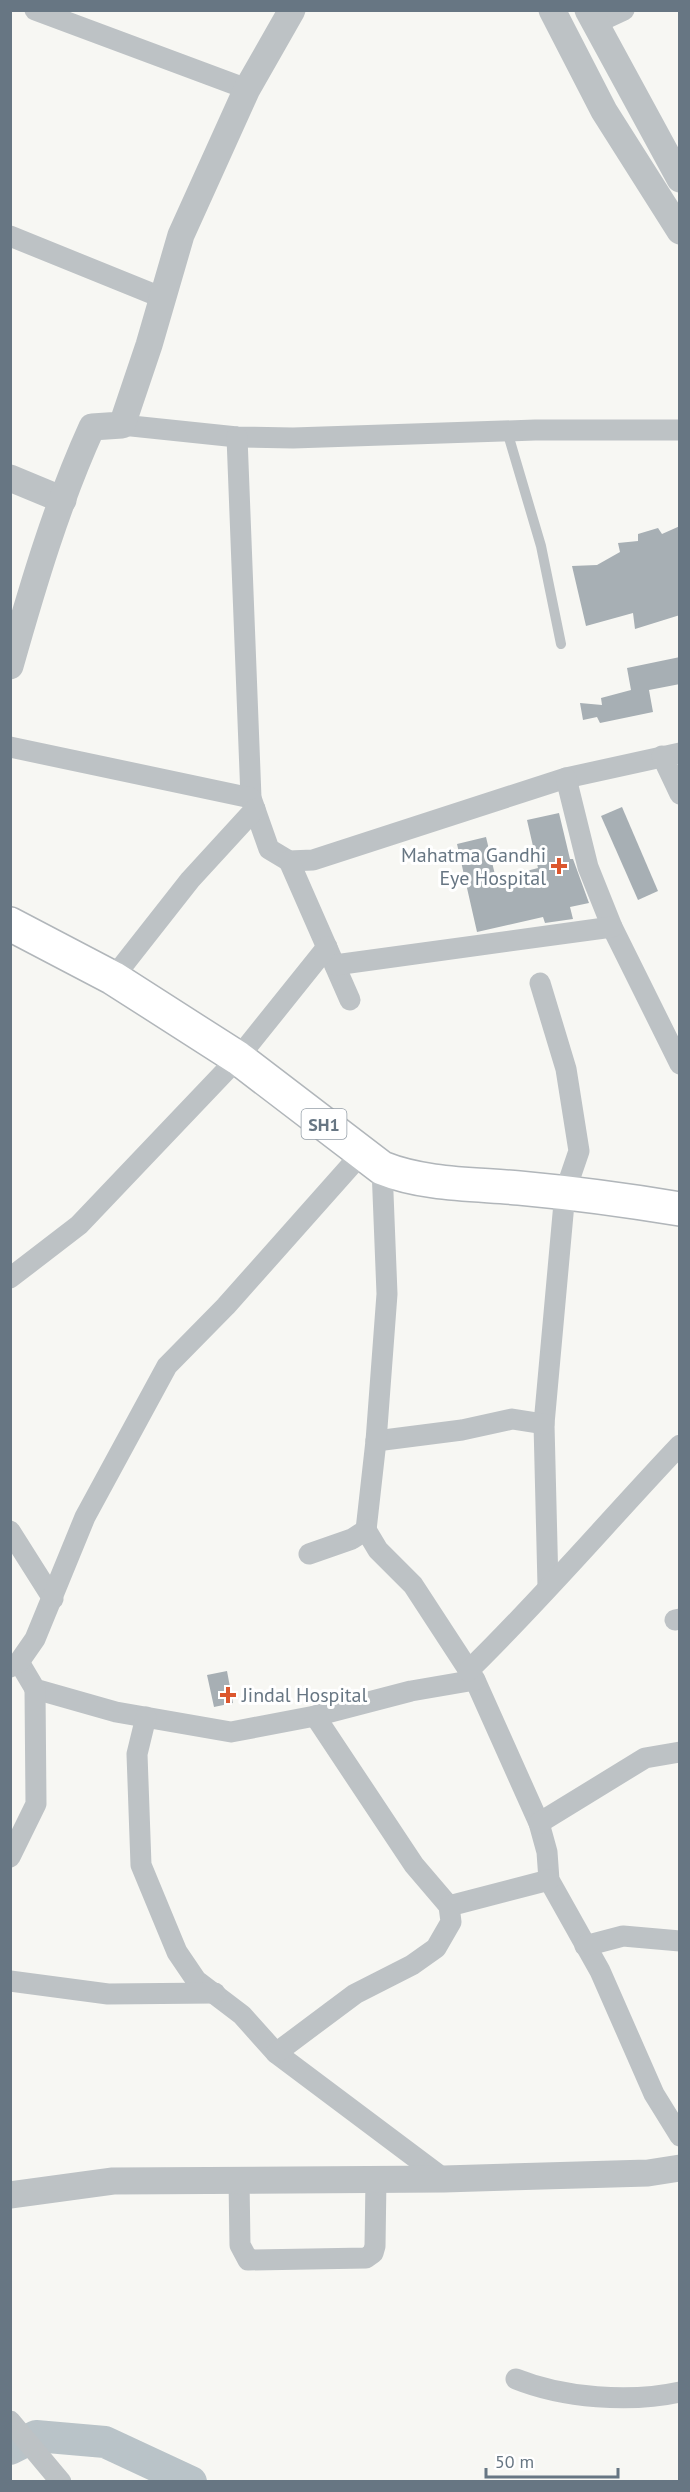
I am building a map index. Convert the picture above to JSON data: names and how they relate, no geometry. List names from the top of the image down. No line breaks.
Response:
{"streets":{"main road":["SH1"]},"places":{"health":["Mahatma Gandhi Eye Hospital","Jindal Hospital"]},"scale_bar":"50 m"}
